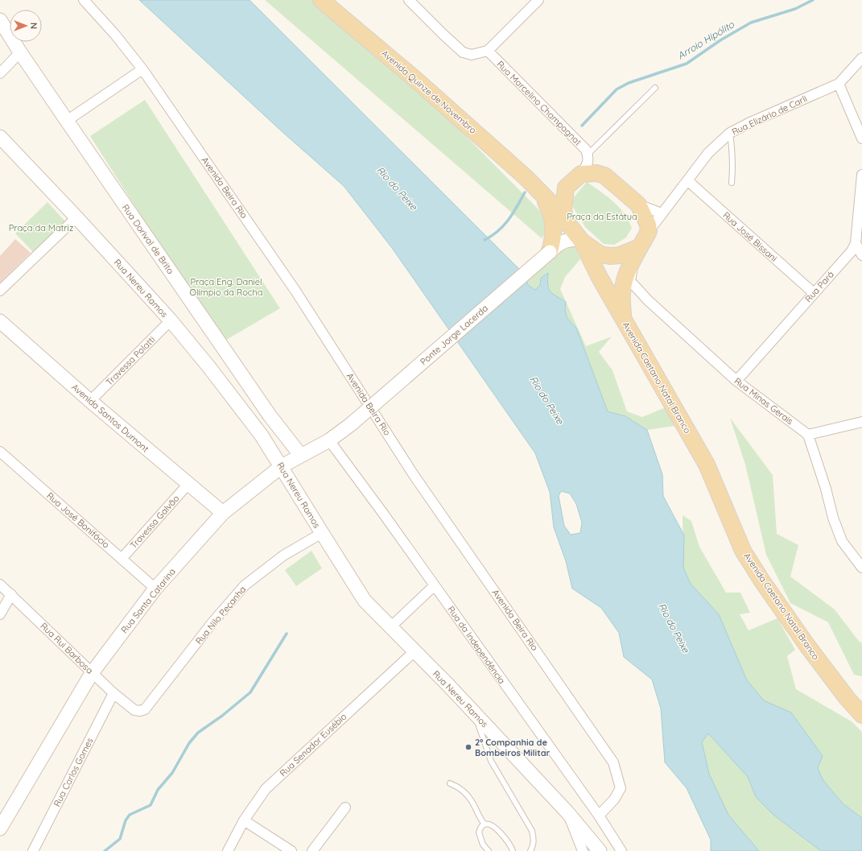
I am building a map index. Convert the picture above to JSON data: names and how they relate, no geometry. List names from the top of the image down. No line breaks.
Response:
{"streets":{"main road":["Avenida Quinze de Novembro","Avenida Caetano Natal Branco"],"street":["Rua Marcelino Champagnat","Rua Elizário de Carli","Avenida Beira Rio","Rua José Bissani","Rua Dorival de Brito","Rua Pará","Rua Nereu Ramos","Ponte Jorge Lacerda","Travessa Polatti","Rua Minas Gerais","Avenida Santos Dumont","Rua José Bonifácio","Travessa Galvão","Rua Santa Catarina","Rua Nilo Peçanha","Rua da Independência","Rua Rui Barbosa","Rua Senador Eusébio","Rua Carlos Gomes"]},"crossings":[["Avenida Quinze de Novembro","Rua Marcelino Champagnat"],["Avenida Quinze de Novembro","Rua Elizário de Carli"],["Avenida Quinze de Novembro","Ponte Jorge Lacerda"],["Avenida Quinze de Novembro","Avenida Caetano Natal Branco"],["Avenida Quinze de Novembro","Rua Minas Gerais"],["Rua Marcelino Champagnat","Rua Elizário de Carli"],["Rua Marcelino Champagnat","Ponte Jorge Lacerda"],["Rua Marcelino Champagnat","Avenida Caetano Natal Branco"],["Rua Marcelino Champagnat","Rua Minas Gerais"],["Rua Elizário de Carli","Rua José Bissani"],["Rua Elizário de Carli","Ponte Jorge Lacerda"],["Rua Elizário de Carli","Avenida Caetano Natal Branco"],["Rua Elizário de Carli","Rua Minas Gerais"],["Avenida Beira Rio","Rua da Independência"],["Rua José Bissani","Rua Pará"],["Rua Dorival de Brito","Rua Santa Catarina"],["Rua Pará","Rua Minas Gerais"],["Rua Nereu Ramos","Travessa Polatti"],["Rua Nereu Ramos","Rua Santa Catarina"],["Rua Nereu Ramos","Rua Nilo Peçanha"],["Rua Nereu Ramos","Rua Senador Eusébio"],["Ponte Jorge Lacerda","Avenida Caetano Natal Branco"],["Ponte Jorge Lacerda","Rua Minas Gerais"],["Ponte Jorge Lacerda","Rua Santa Catarina"],["Travessa Polatti","Avenida Santos Dumont"],["Avenida Caetano Natal Branco","Rua Minas Gerais"],["Avenida Santos Dumont","Travessa Galvão"],["Avenida Santos Dumont","Rua Santa Catarina"],["Rua José Bonifácio","Travessa Galvão"],["Rua José Bonifácio","Rua Santa Catarina"],["Rua Santa Catarina","Rua da Independência"],["Rua Santa Catarina","Rua Rui Barbosa"],["Rua Nilo Peçanha","Rua Rui Barbosa"],["Rua Rui Barbosa","Rua Carlos Gomes"]],"water":["Arroio Hipólito","Rio do Peixe"],"parks":["Praça da Estátua","Praça da Matriz","Praça Eng. Daniel Olímpio da Rocha"],"places":["2º Companhia de Bombeiros Militar"],"north":"right"}
